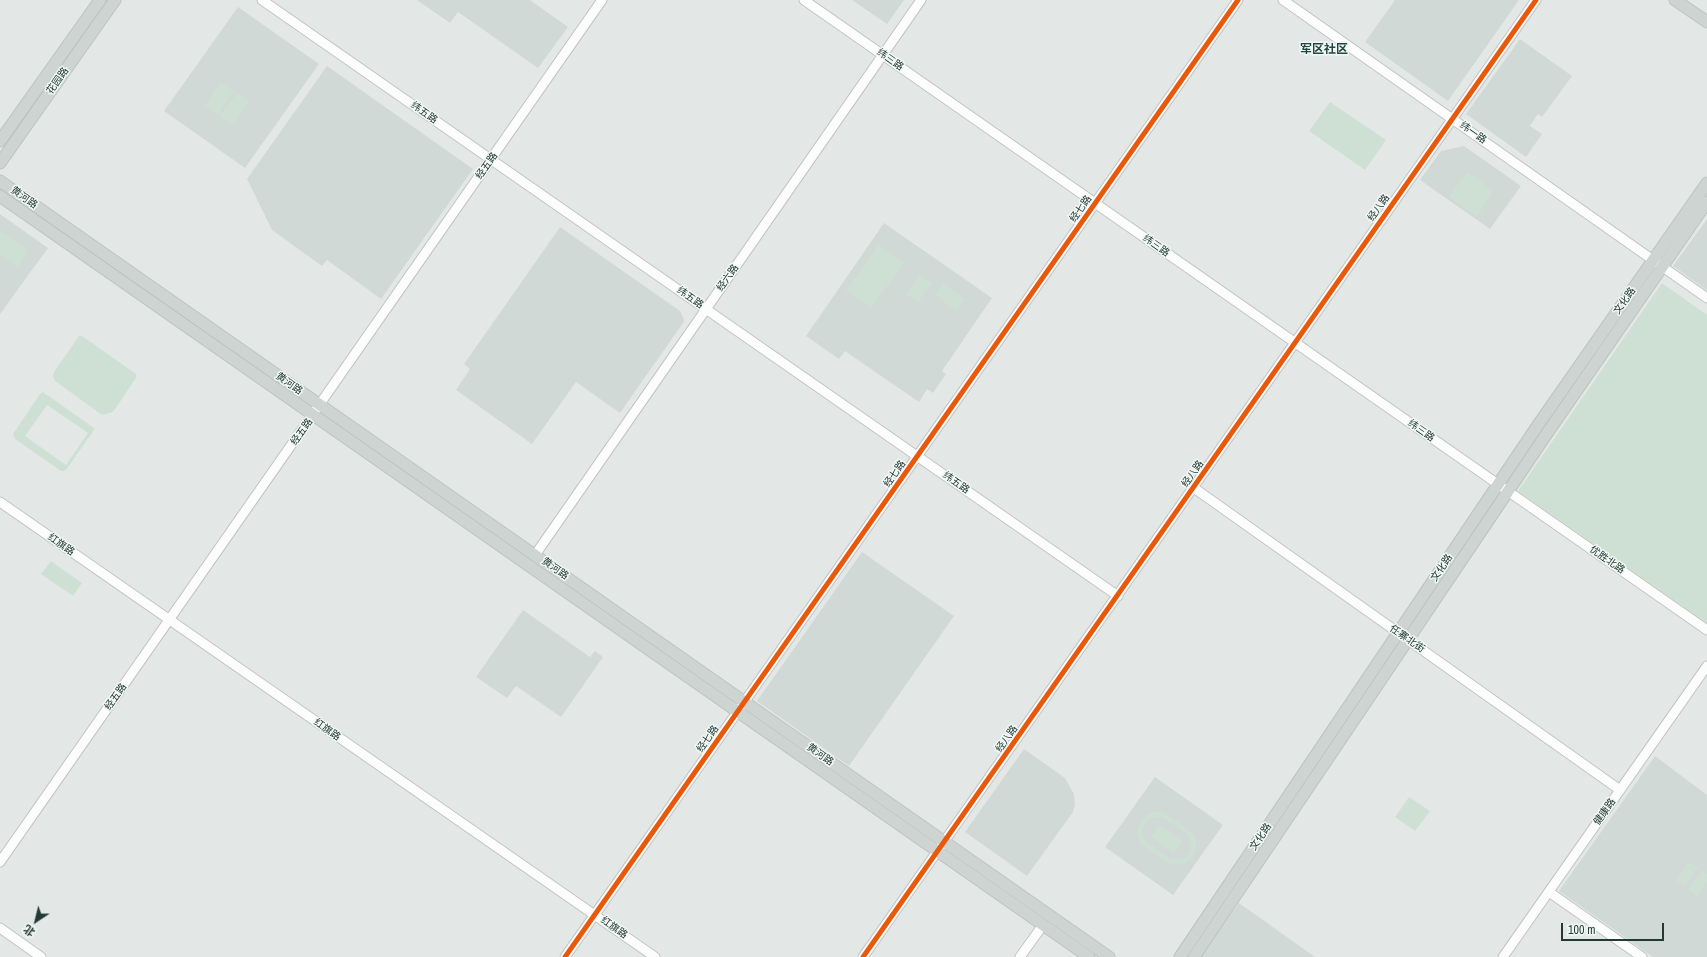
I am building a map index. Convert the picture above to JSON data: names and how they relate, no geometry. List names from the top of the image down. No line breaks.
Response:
{"streets":{"main road":["花园路","黄河路","文化路"],"street":["纬三路","纬五路","纬一路","经五路","经八路","经七路","经六路","红旗路","优胜北路","任寨北街","健康路"]},"crossings":[["纬三路","经八路"],["纬三路","经七路"],["纬三路","经六路"],["纬三路","文化路"],["纬三路","优胜北路"],["纬五路","经五路"],["纬五路","经八路"],["纬五路","经七路"],["纬五路","经六路"],["纬一路","经八路"],["纬一路","文化路"],["经五路","黄河路"],["经五路","红旗路"],["黄河路","经八路"],["黄河路","经七路"],["黄河路","经六路"],["经八路","任寨北街"],["经七路","红旗路"],["文化路","优胜北路"],["文化路","任寨北街"],["任寨北街","健康路"]],"districts":["军区社区"],"scale_bar":"100 m","north":"bottom left"}
